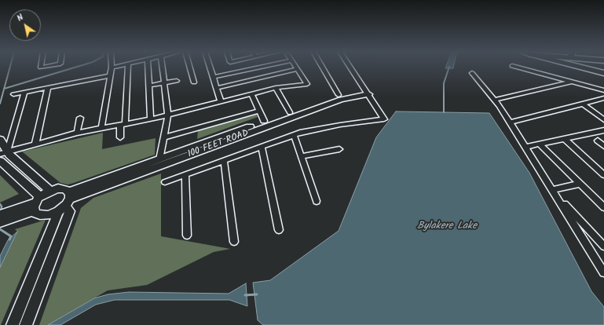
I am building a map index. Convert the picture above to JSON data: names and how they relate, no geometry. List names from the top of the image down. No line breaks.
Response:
{"streets":{"main road":["100 FEET ROAD"]},"water":["Bylakere Lake"],"north":"top left"}
